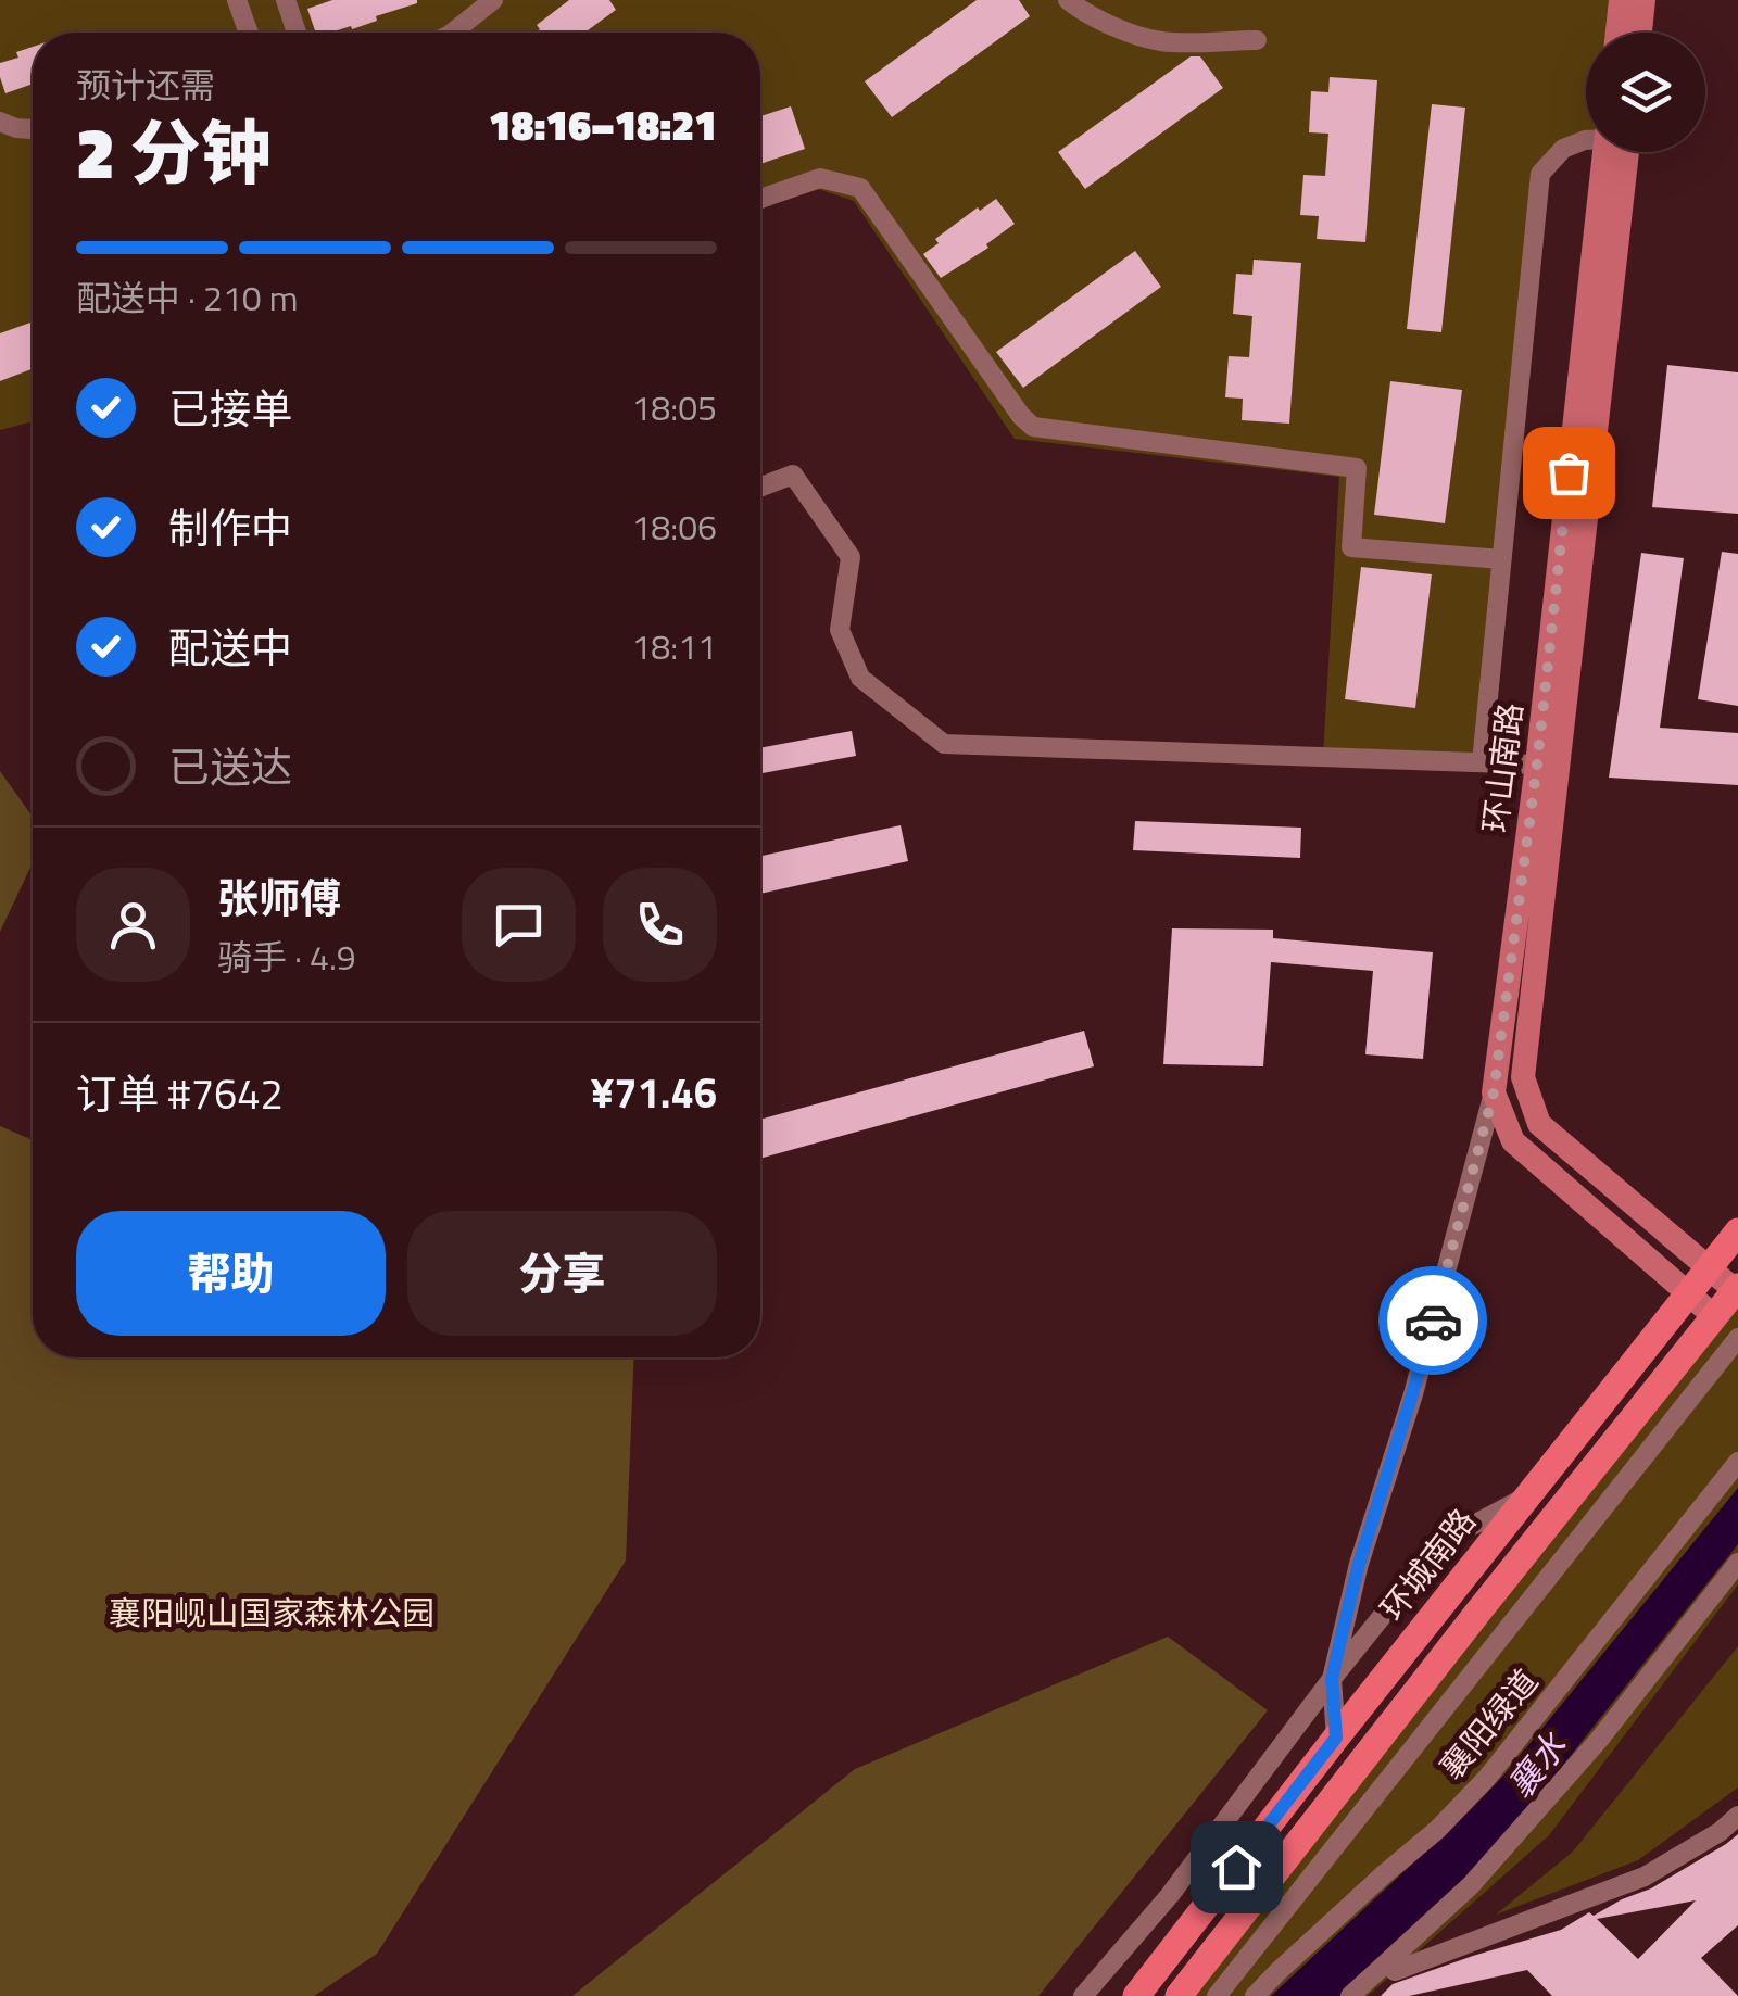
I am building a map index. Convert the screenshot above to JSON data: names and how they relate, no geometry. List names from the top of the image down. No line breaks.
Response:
{"streets":{"highway":["环城南路"],"main road":["环山南路"],"street":["襄阳绿道"]},"crossings":[["环山南路","环城南路"]],"water":["襄水"],"parks":["襄阳岘山国家森林公园"],"page":{"heading":["2 分钟","预计还需","18:16–18:21"],"panel":["张师傅","骑手 · 4.9","订单 #7642","¥71.46"],"bar":"配送中 · 210 m","list":[["已接单","18:05"],["制作中","18:06"],["配送中","18:11"],"已送达"],"buttons":["帮助","分享"]}}
